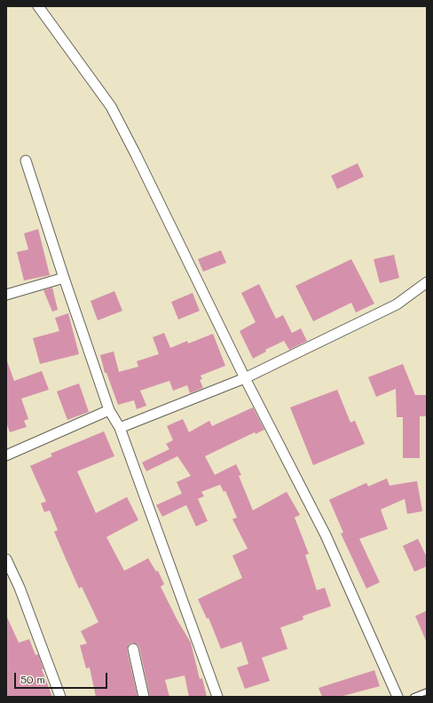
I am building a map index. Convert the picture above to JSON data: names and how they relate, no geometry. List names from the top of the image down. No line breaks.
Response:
{"scale_bar":"50 m"}
